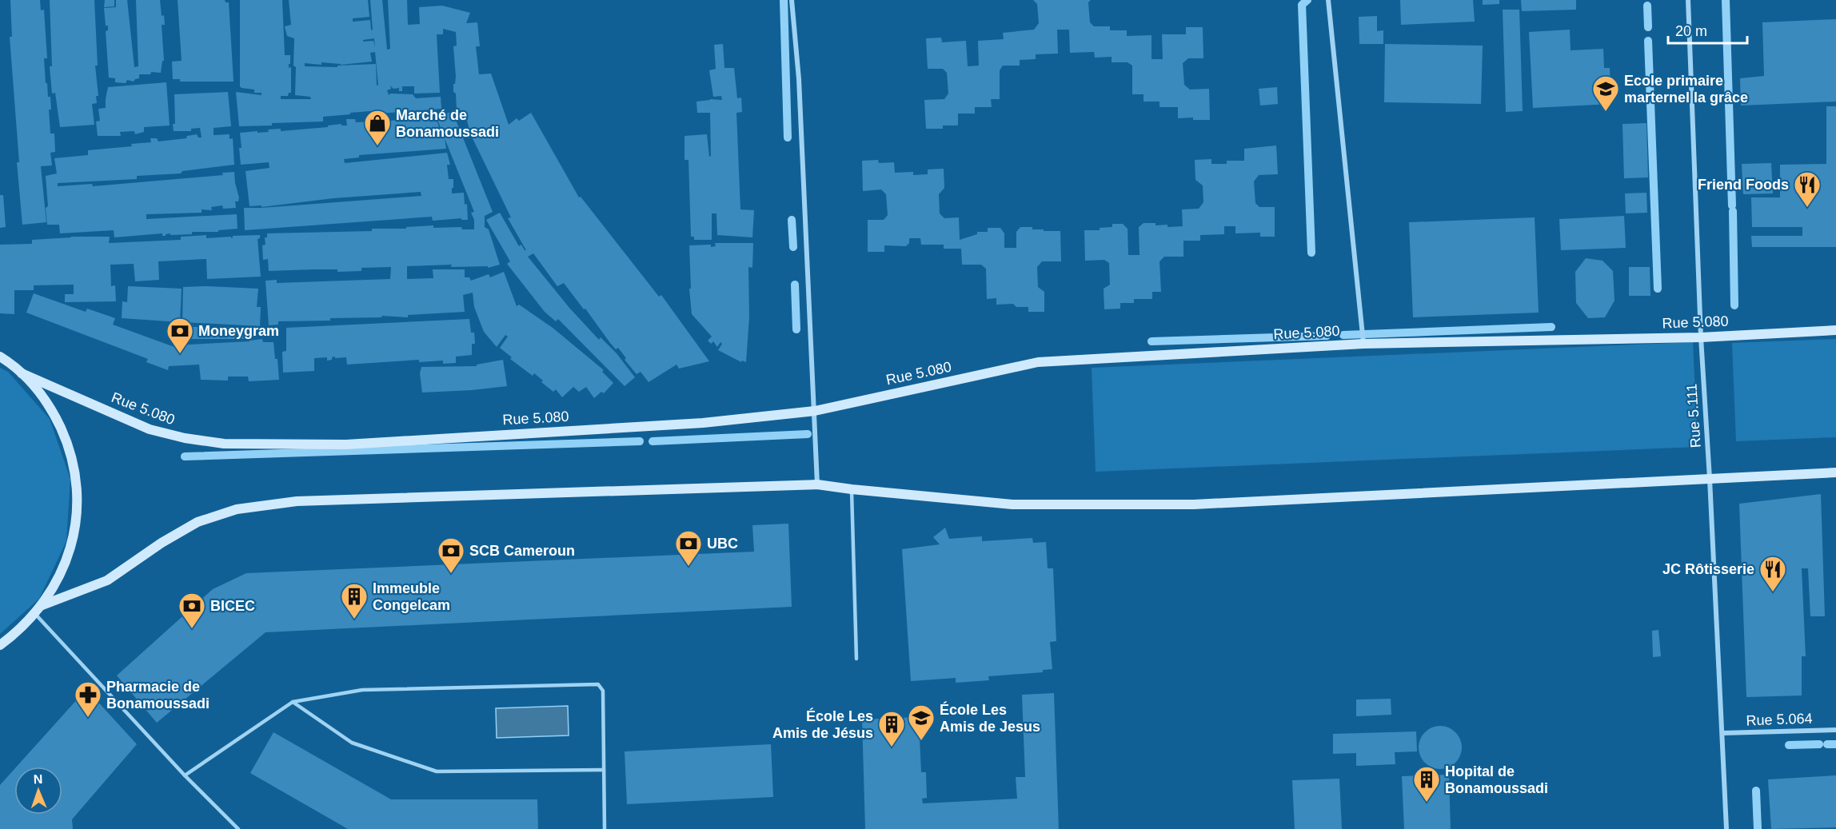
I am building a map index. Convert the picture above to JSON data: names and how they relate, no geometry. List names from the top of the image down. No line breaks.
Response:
{"streets":{"main road":["Rue 5.080"],"street":["Rue 5.111","Rue 5.064"]},"crossings":[["Rue 5.080","Rue 5.111"],["Rue 5.111","Rue 5.064"]],"places":{"school or university":["Ecole primaire marternel la grâce","École Les Amis de Jesus"],"shop":["Marché de Bonamoussadi"],"restaurant":["Friend Foods","JC Rôtisserie"],"bank":["Moneygram","UBC","SCB Cameroun","BICEC"],"building":["Immeuble Congelcam","École Les Amis de Jésus","Hopital de Bonamoussadi"],"pharmacy":["Pharmacie de Bonamoussadi"]},"scale_bar":"20 m","north":"top"}
